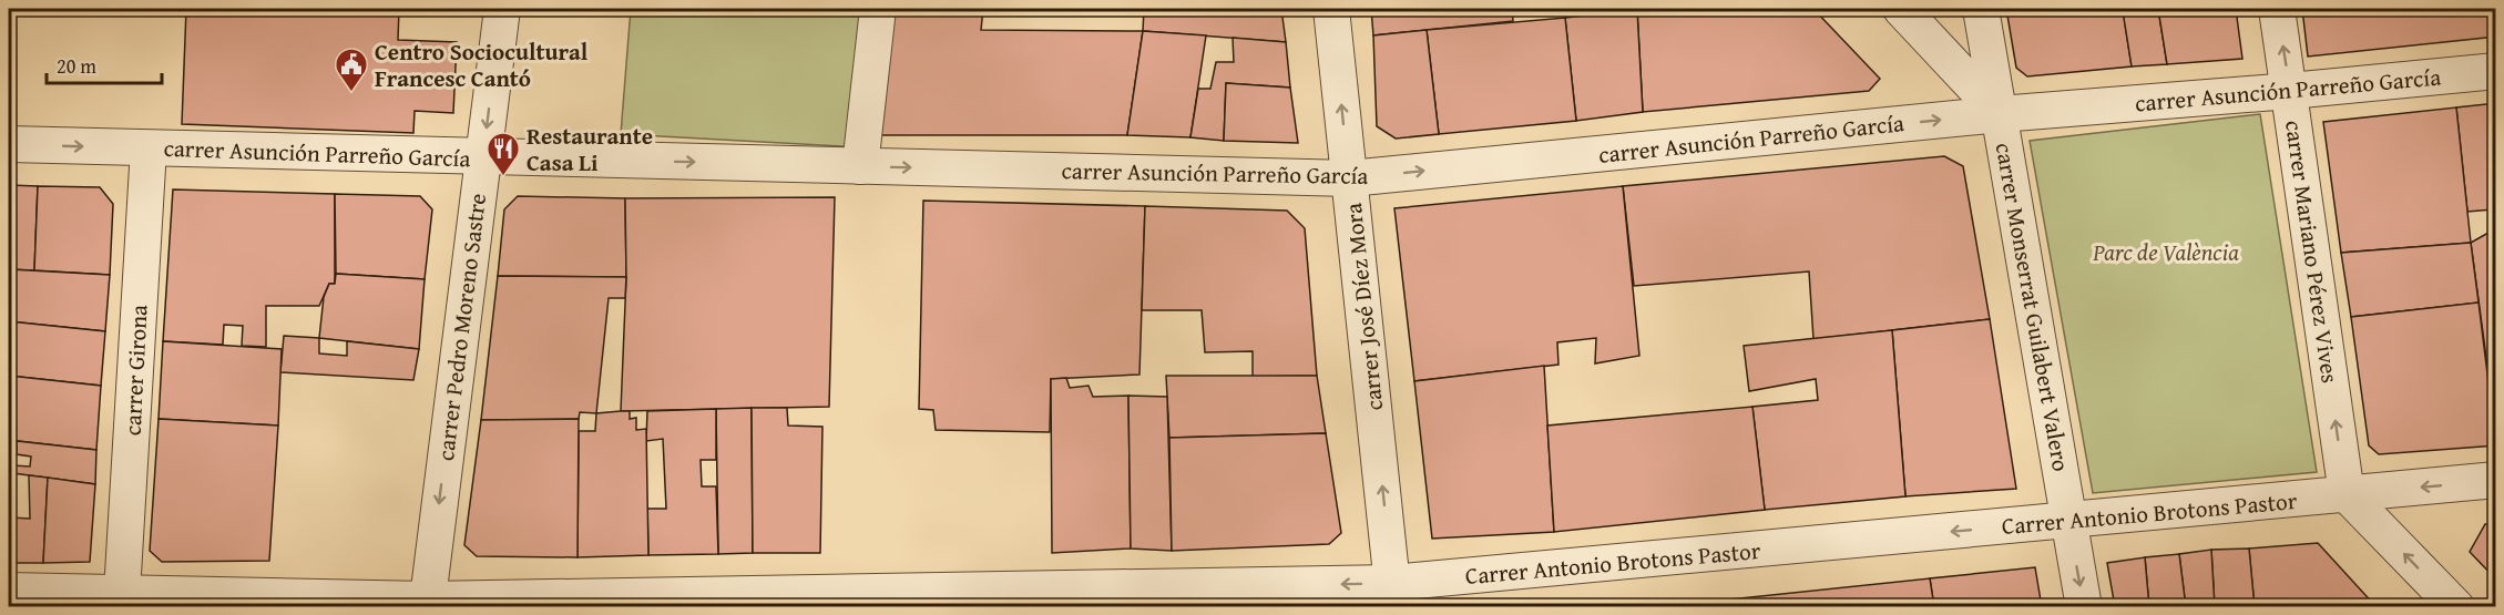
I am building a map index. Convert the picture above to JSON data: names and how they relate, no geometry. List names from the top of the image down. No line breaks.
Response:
{"streets":{"street":["carrer Asunción Parreño García","carrer Mariano Pérez Vives","carrer José Díez Mora","carrer Monserrat Guilabert Valero","carrer Pedro Moreno Sastre","carrer Girona","Carrer Antonio Brotons Pastor"]},"crossings":[["carrer Asunción Parreño García","carrer Mariano Pérez Vives"],["carrer Asunción Parreño García","carrer José Díez Mora"],["carrer Asunción Parreño García","carrer Monserrat Guilabert Valero"],["carrer Asunción Parreño García","carrer Pedro Moreno Sastre"],["carrer Asunción Parreño García","carrer Girona"],["carrer Mariano Pérez Vives","Carrer Antonio Brotons Pastor"],["carrer José Díez Mora","Carrer Antonio Brotons Pastor"],["carrer Monserrat Guilabert Valero","Carrer Antonio Brotons Pastor"],["carrer Pedro Moreno Sastre","Carrer Antonio Brotons Pastor"],["carrer Girona","Carrer Antonio Brotons Pastor"]],"one_way":["carrer Asunción Parreño García","carrer Mariano Pérez Vives","carrer José Díez Mora","carrer Pedro Moreno Sastre","Carrer Antonio Brotons Pastor"],"parks":["Parc de València"],"places":{"public building":["Centro Sociocultural Francesc Cantó"],"restaurant":["Restaurante Casa Li"]},"scale_bar":"20 m"}
